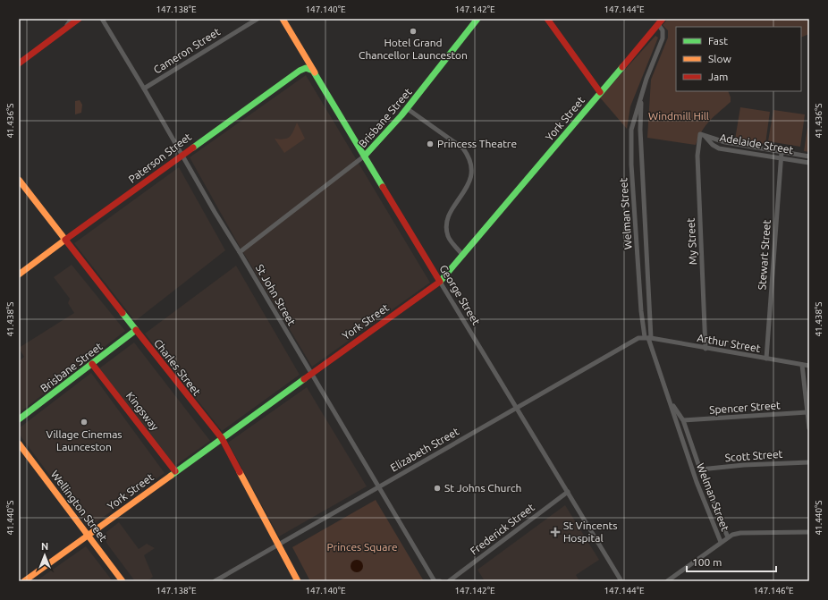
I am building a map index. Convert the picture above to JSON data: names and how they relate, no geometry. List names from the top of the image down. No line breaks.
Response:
{"streets":{"main road":["Brisbane Street","York Street","Paterson Street","George Street","Charles Street","Kingsway","Wellington Street"],"street":["Cameron Street","Adelaide Street","Welman Street","My Street","Stewart Street","St John Street","Arthur Street","Spencer Street","Elizabeth Street","Scott Street","Frederick Street"]},"crossings":[["Cameron Street","St John Street"],["Brisbane Street","St John Street"],["Brisbane Street","George Street"],["Brisbane Street","Charles Street"],["Brisbane Street","Kingsway"],["York Street","Welman Street"],["York Street","St John Street"],["York Street","George Street"],["York Street","Charles Street"],["York Street","Kingsway"],["York Street","Wellington Street"],["Adelaide Street","My Street"],["Adelaide Street","Stewart Street"],["Paterson Street","St John Street"],["Paterson Street","Charles Street"],["Welman Street","Arthur Street"],["Welman Street","Spencer Street"],["Welman Street","Elizabeth Street"],["Welman Street","Scott Street"],["My Street","Arthur Street"],["Stewart Street","Arthur Street"],["St John Street","Elizabeth Street"],["George Street","Elizabeth Street"],["George Street","Frederick Street"],["Arthur Street","Elizabeth Street"],["Charles Street","Elizabeth Street"]],"parks":["Windmill Hill","Princes Square"],"places":{"other":["Hotel Grand Chancellor Launceston","Princess Theatre","Village Cinemas Launceston","St Johns Church"],"health":["St Vincents Hospital"]},"legend":["Fast","Slow","Jam"],"scale_bar":"100 m","north":"top","coordinates":["147.138°E","147.140°E","147.142°E","147.144°E","41.436°S","41.438°S","41.440°S","147.146°E"]}
